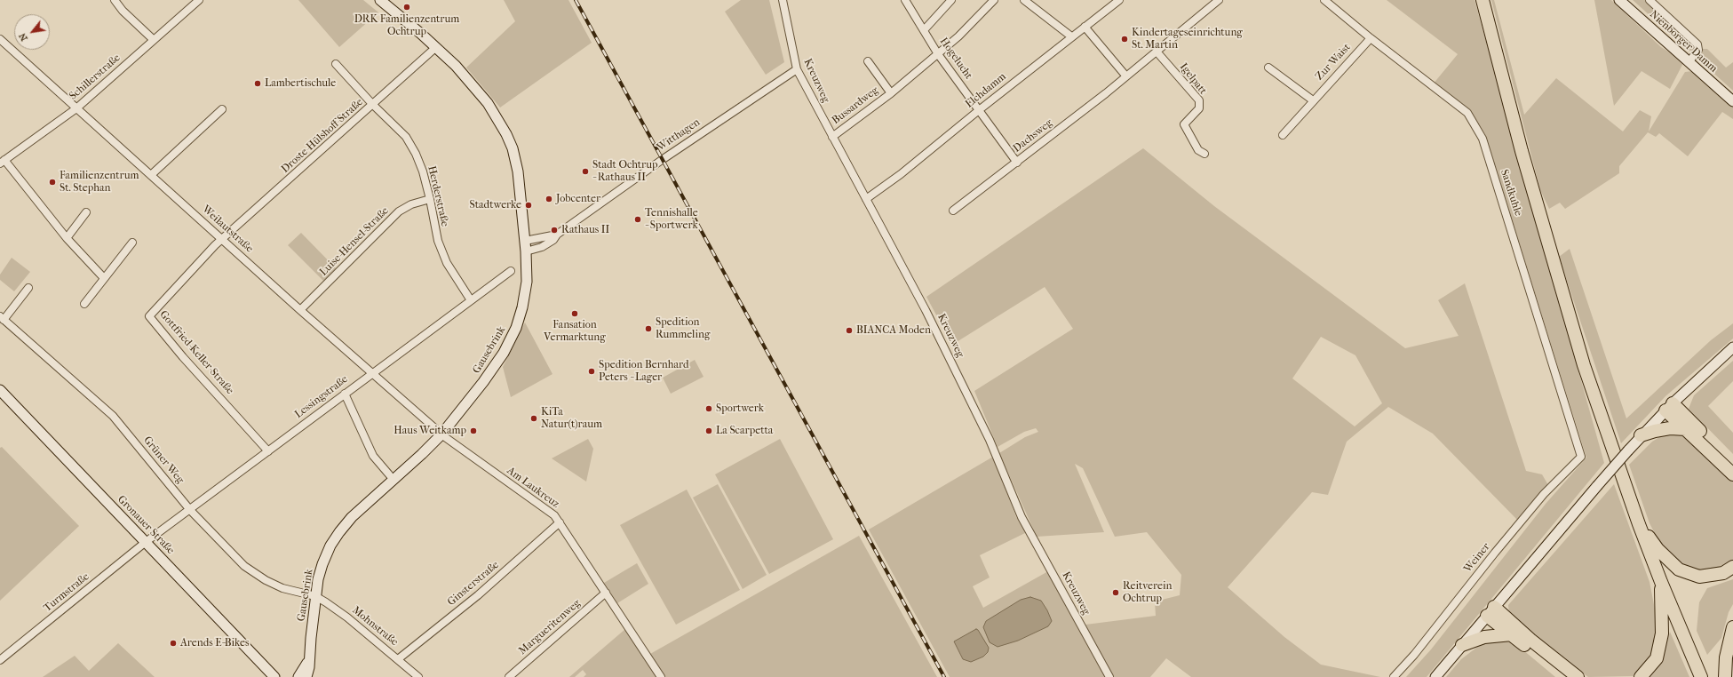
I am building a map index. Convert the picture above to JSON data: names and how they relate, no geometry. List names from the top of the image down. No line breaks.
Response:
{"streets":{"main road":["Nienborger Damm","Gausebrink","Gronauer Straße"],"street":["Hogelucht","Zur Waist","Schillerstraße","Igelpatt","Kreuzweg","Elchdamm","Bussardweg","Witthagen","Droste-Hülshoff-Straße","Dachsweg","Sandkuhle","Herderstraße","Weilautstraße","Luise-Hensel-Straße","Gottfried-Keller-Straße","Lessingstraße","Grüner Weg","Am Laukreuz","Weiner","Ginsterstraße","Turmstraße","Mohnstraße","Margueritenweg"]},"crossings":[["Hogelucht","Elchdamm"],["Hogelucht","Bussardweg"],["Hogelucht","Dachsweg"],["Zur Waist","Sandkuhle"],["Schillerstraße","Weilautstraße"],["Igelpatt","Dachsweg"],["Kreuzweg","Elchdamm"],["Kreuzweg","Bussardweg"],["Kreuzweg","Witthagen"],["Witthagen","Gausebrink"],["Droste-Hülshoff-Straße","Herderstraße"],["Droste-Hülshoff-Straße","Weilautstraße"],["Droste-Hülshoff-Straße","Gausebrink"],["Droste-Hülshoff-Straße","Gottfried-Keller-Straße"],["Sandkuhle","Weiner"],["Herderstraße","Luise-Hensel-Straße"],["Herderstraße","Lessingstraße"],["Weilautstraße","Luise-Hensel-Straße"],["Weilautstraße","Gausebrink"],["Weilautstraße","Gottfried-Keller-Straße"],["Weilautstraße","Lessingstraße"],["Weilautstraße","Am Laukreuz"],["Gausebrink","Grüner Weg"],["Gausebrink","Am Laukreuz"],["Gausebrink","Mohnstraße"],["Gottfried-Keller-Straße","Lessingstraße"],["Lessingstraße","Grüner Weg"],["Lessingstraße","Gronauer Straße"],["Lessingstraße","Turmstraße"],["Grüner Weg","Mohnstraße"],["Am Laukreuz","Ginsterstraße"],["Am Laukreuz","Margueritenweg"],["Gronauer Straße","Turmstraße"],["Ginsterstraße","Mohnstraße"]],"places":["DRK Familienzentrum Ochtrup","Kindertageseinrichtung St. Martin","Lambertischule","Stadt Ochtrup - Rathaus II","Familienzentrum St. Stephan","Jobcenter","Stadtwerke","Tennishalle - Sportwerk","Rathaus II","Fansation Vermarktung","Spedition Rummeling","BIANCA Moden","Spedition Bernhard Peters - Lager","Sportwerk","KiTa Natur(t)raum","Haus Weitkamp","La Scarpetta","Reitverein Ochtrup","Arends E-Bikes"],"north":"bottom left"}
